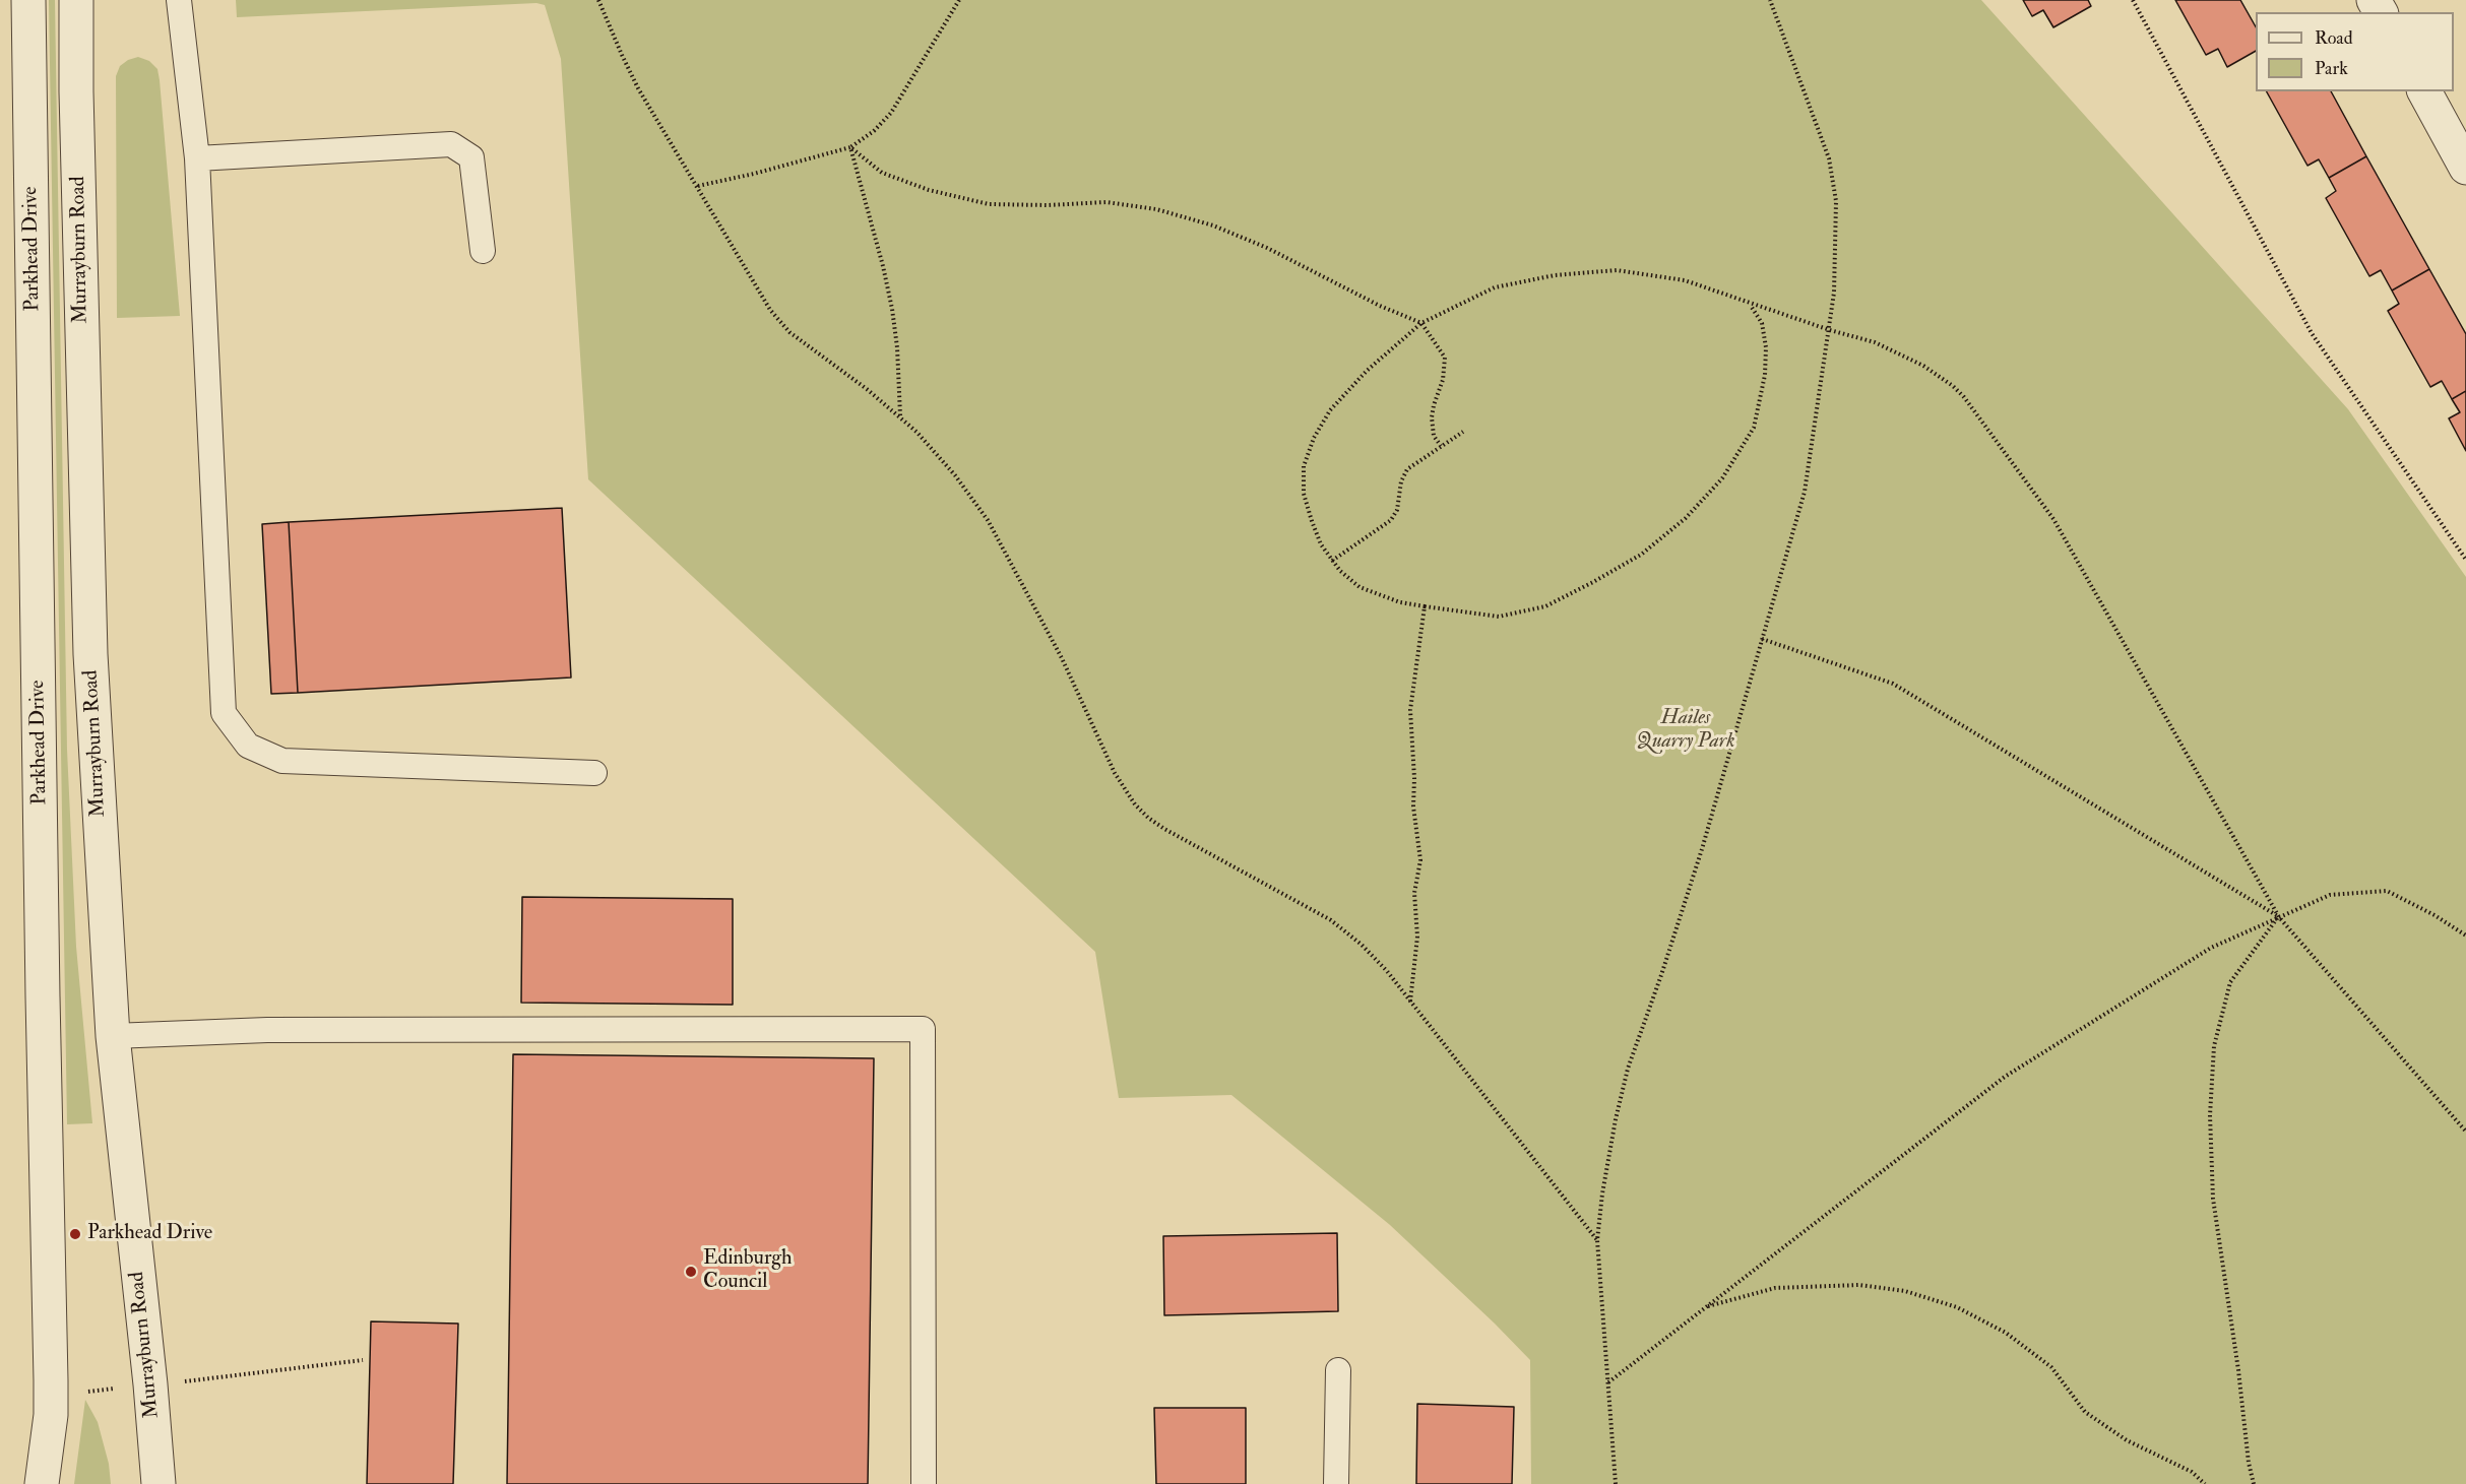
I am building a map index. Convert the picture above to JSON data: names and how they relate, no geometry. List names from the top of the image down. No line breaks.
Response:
{"streets":{"street":["Parkhead Drive","Murrayburn Road"]},"parks":["Hailes Quarry Park"],"places":["Parkhead Drive","Edinburgh Council"],"legend":["Road","Park"]}
